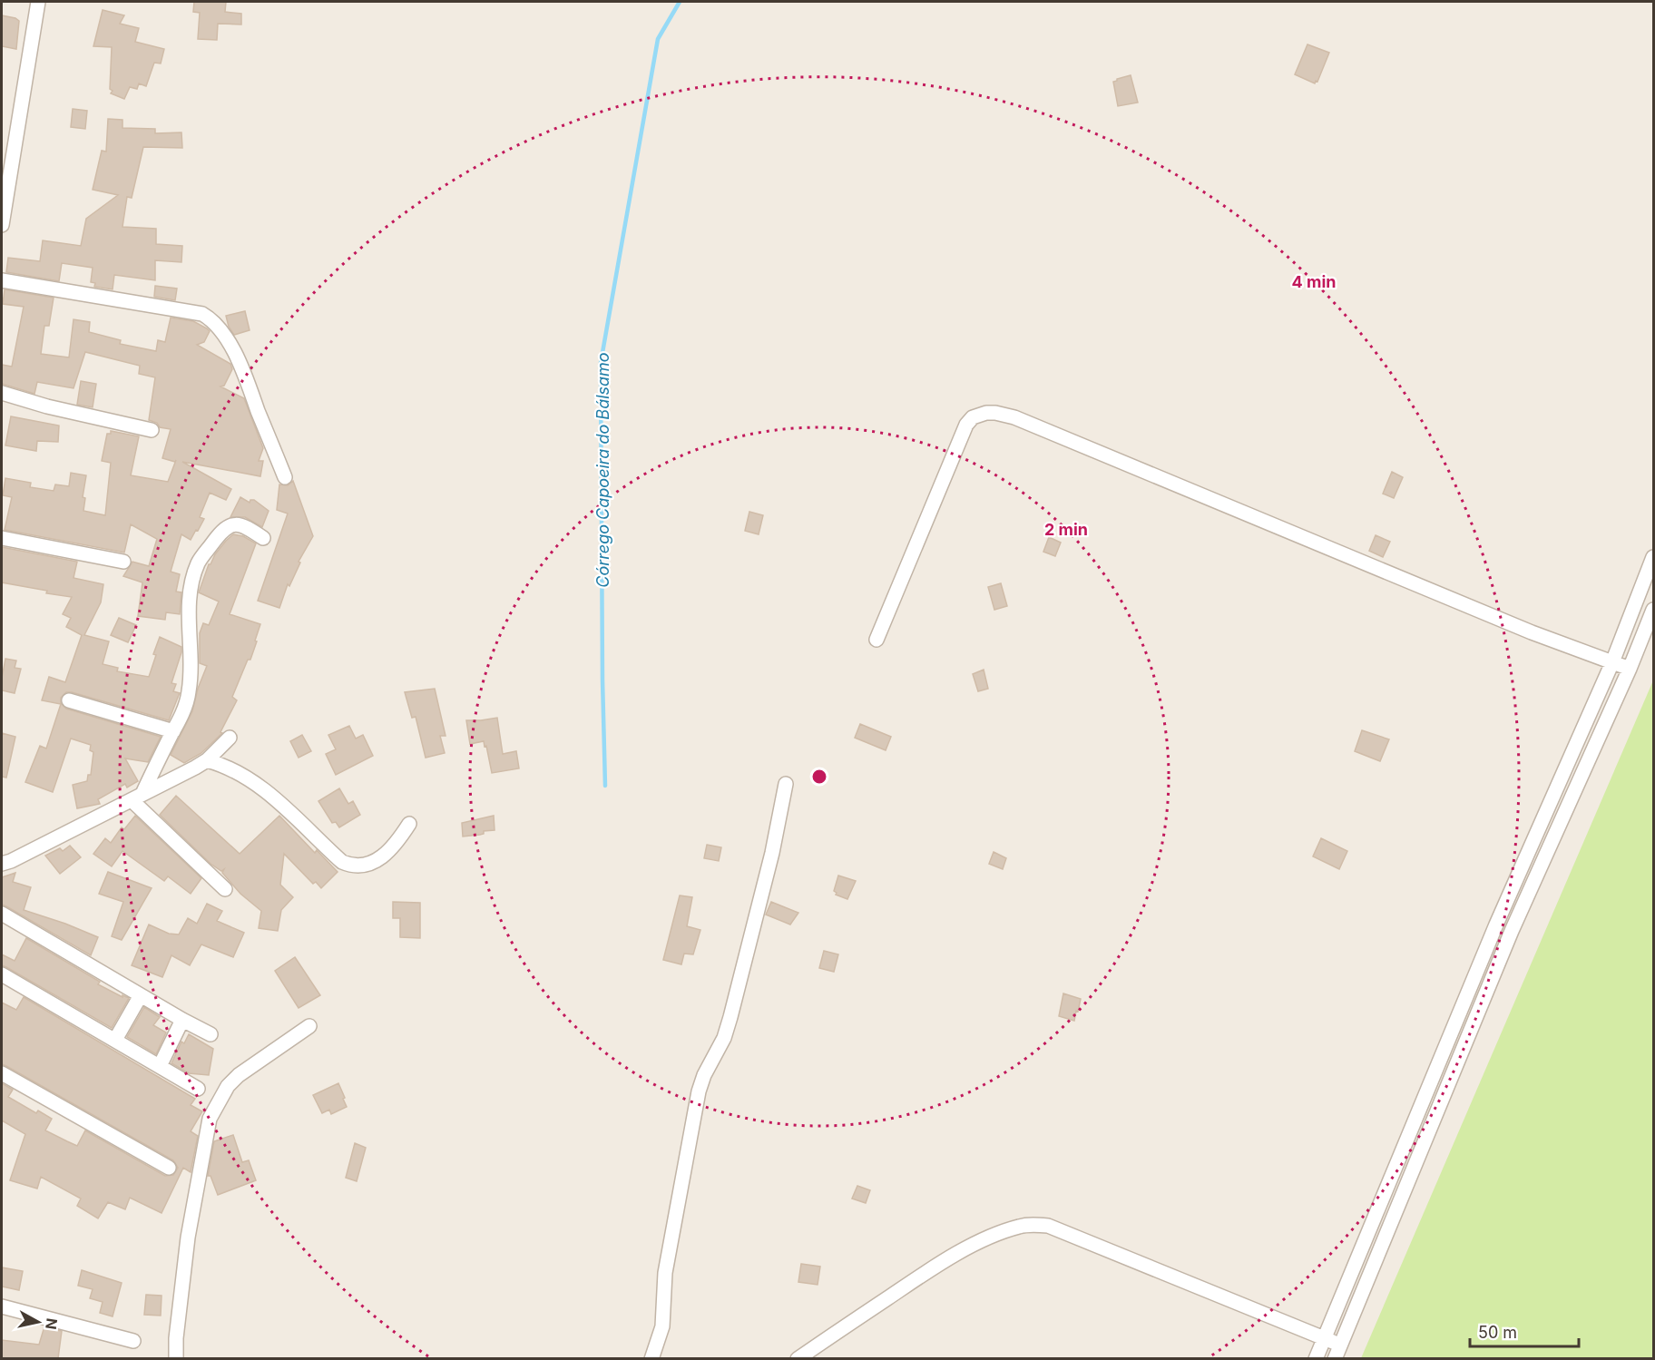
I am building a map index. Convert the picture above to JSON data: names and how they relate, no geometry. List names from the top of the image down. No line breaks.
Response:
{"water":["Córrego Capoeira do Bálsamo"],"scale_bar":"50 m","north":"right","rings":["4 min","2 min"]}
